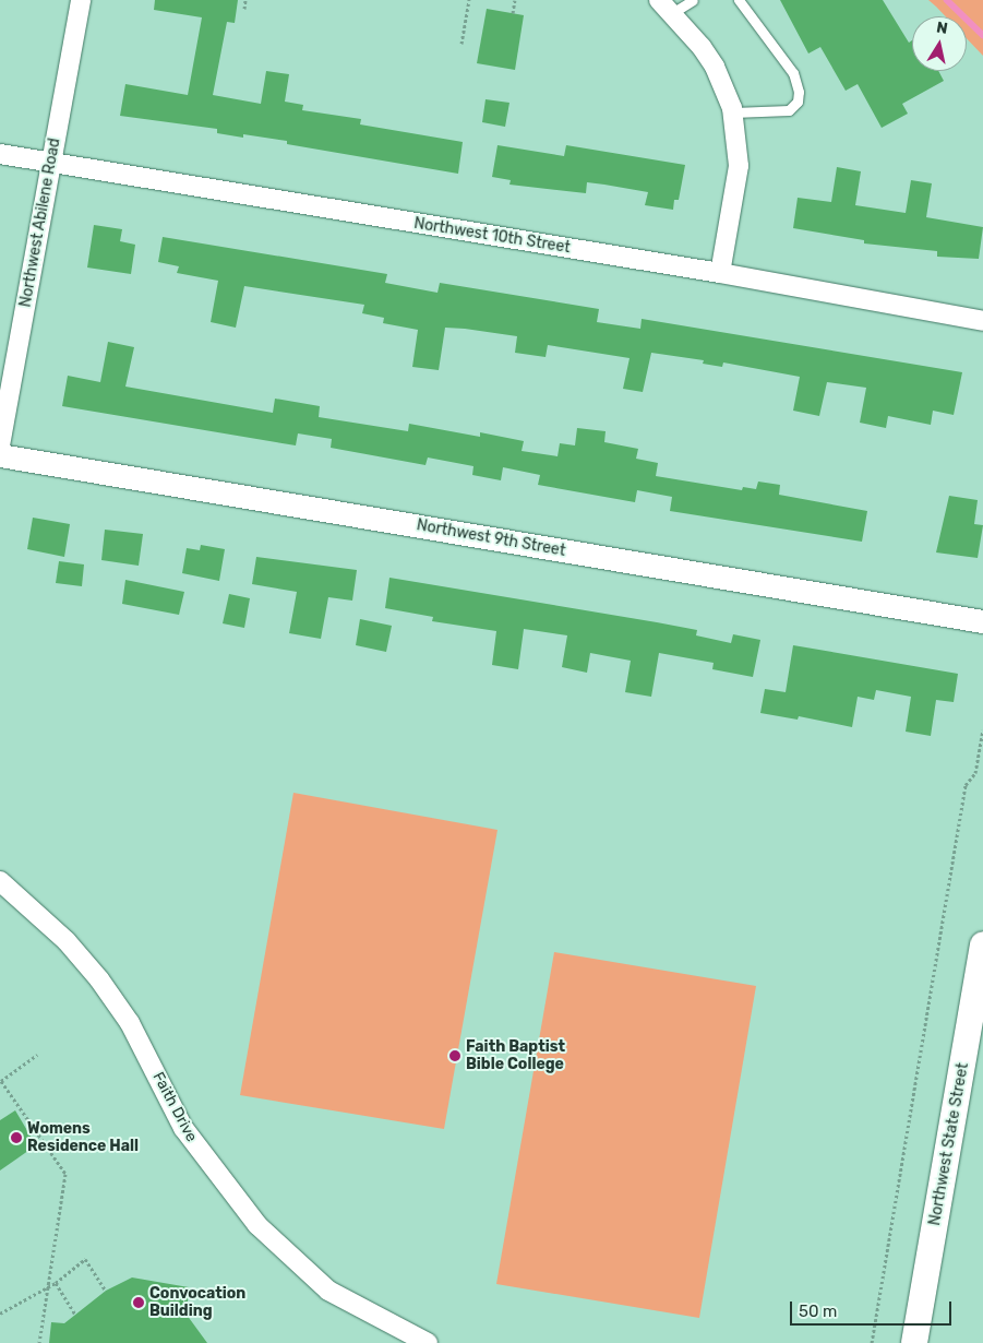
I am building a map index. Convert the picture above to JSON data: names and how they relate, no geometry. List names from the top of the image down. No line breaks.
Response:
{"streets":{"main road":["Northwest State Street"],"street":["Northwest Abilene Road","Northwest 10th Street","Northwest 9th Street","Faith Drive"]},"crossings":[["Northwest Abilene Road","Northwest 10th Street"]],"places":["Faith Baptist Bible College","Womens Residence Hall","Convocation Building"],"scale_bar":"50 m","north":"top"}
